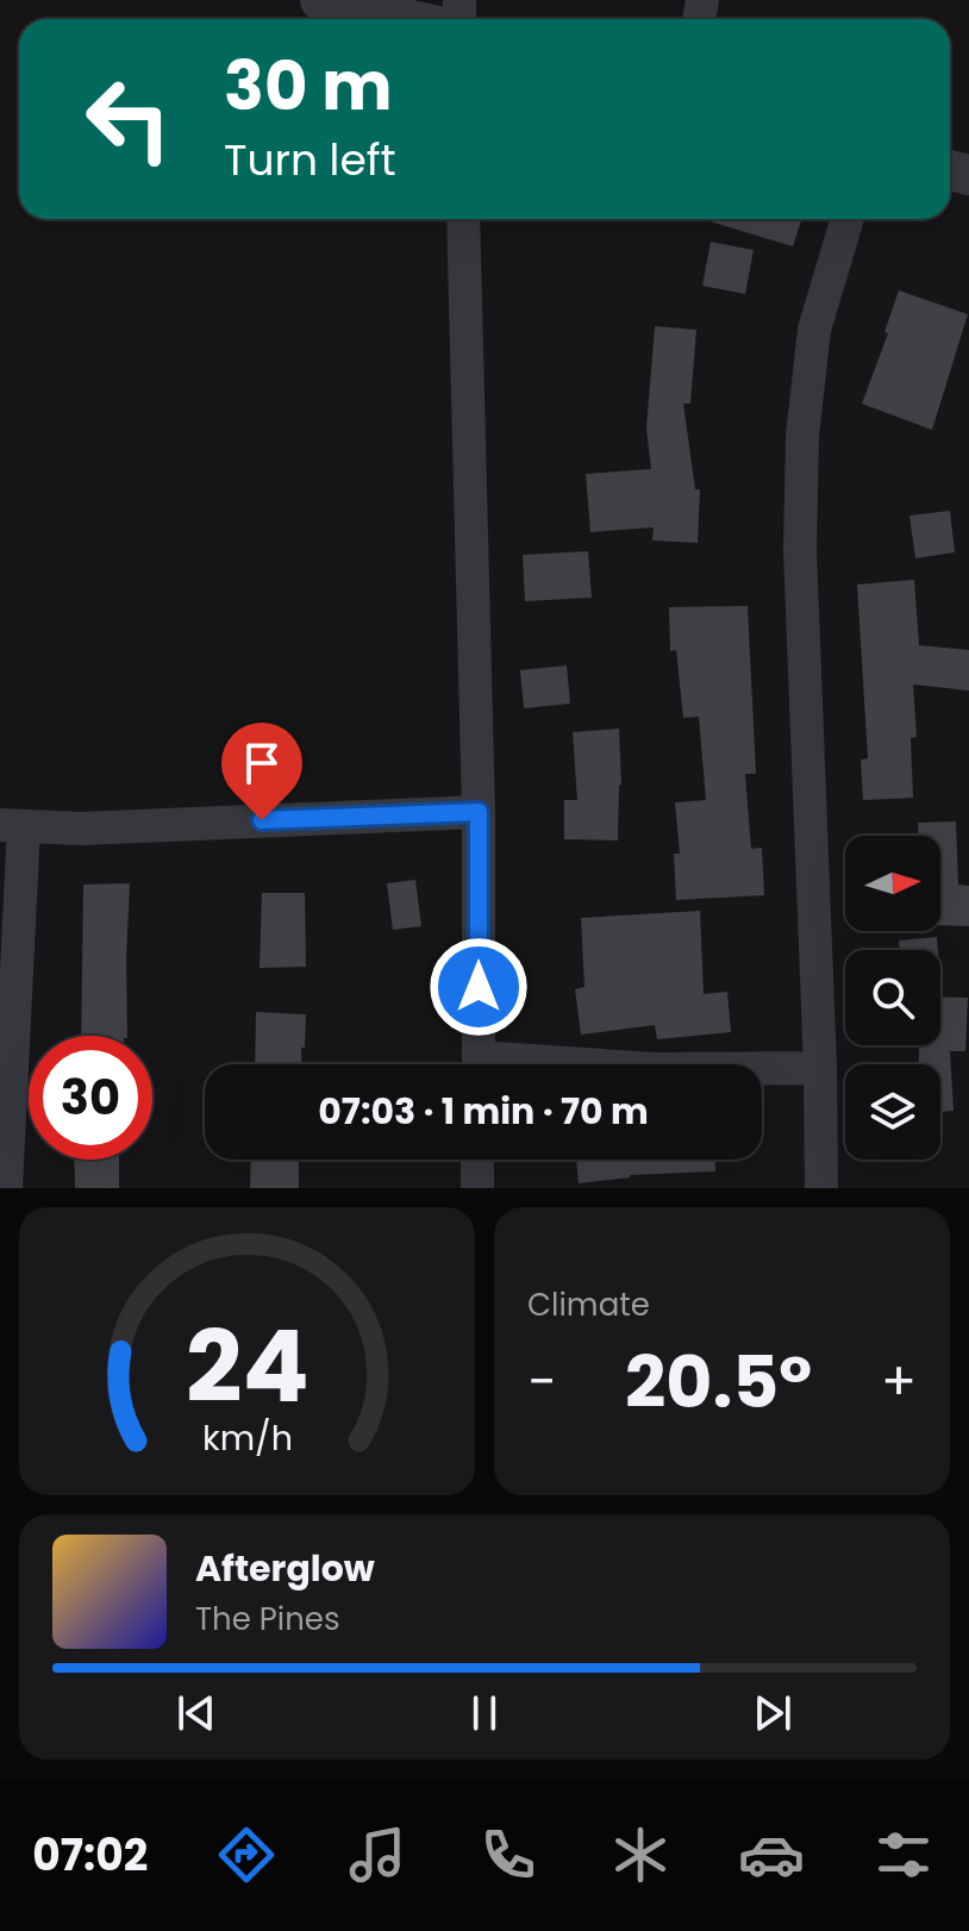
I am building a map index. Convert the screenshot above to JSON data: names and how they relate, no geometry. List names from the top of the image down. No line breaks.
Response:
{"north":"right","page":{"turn":["30 m","Turn left"],"limit":"30","trip":"07:03 · 1 min · 70 m","tile":"Climate","heat":["−","20.5°","+"],"song":["Afterglow","The Pines"],"tabs":"07:02","gauge":["24","km/h"]}}
